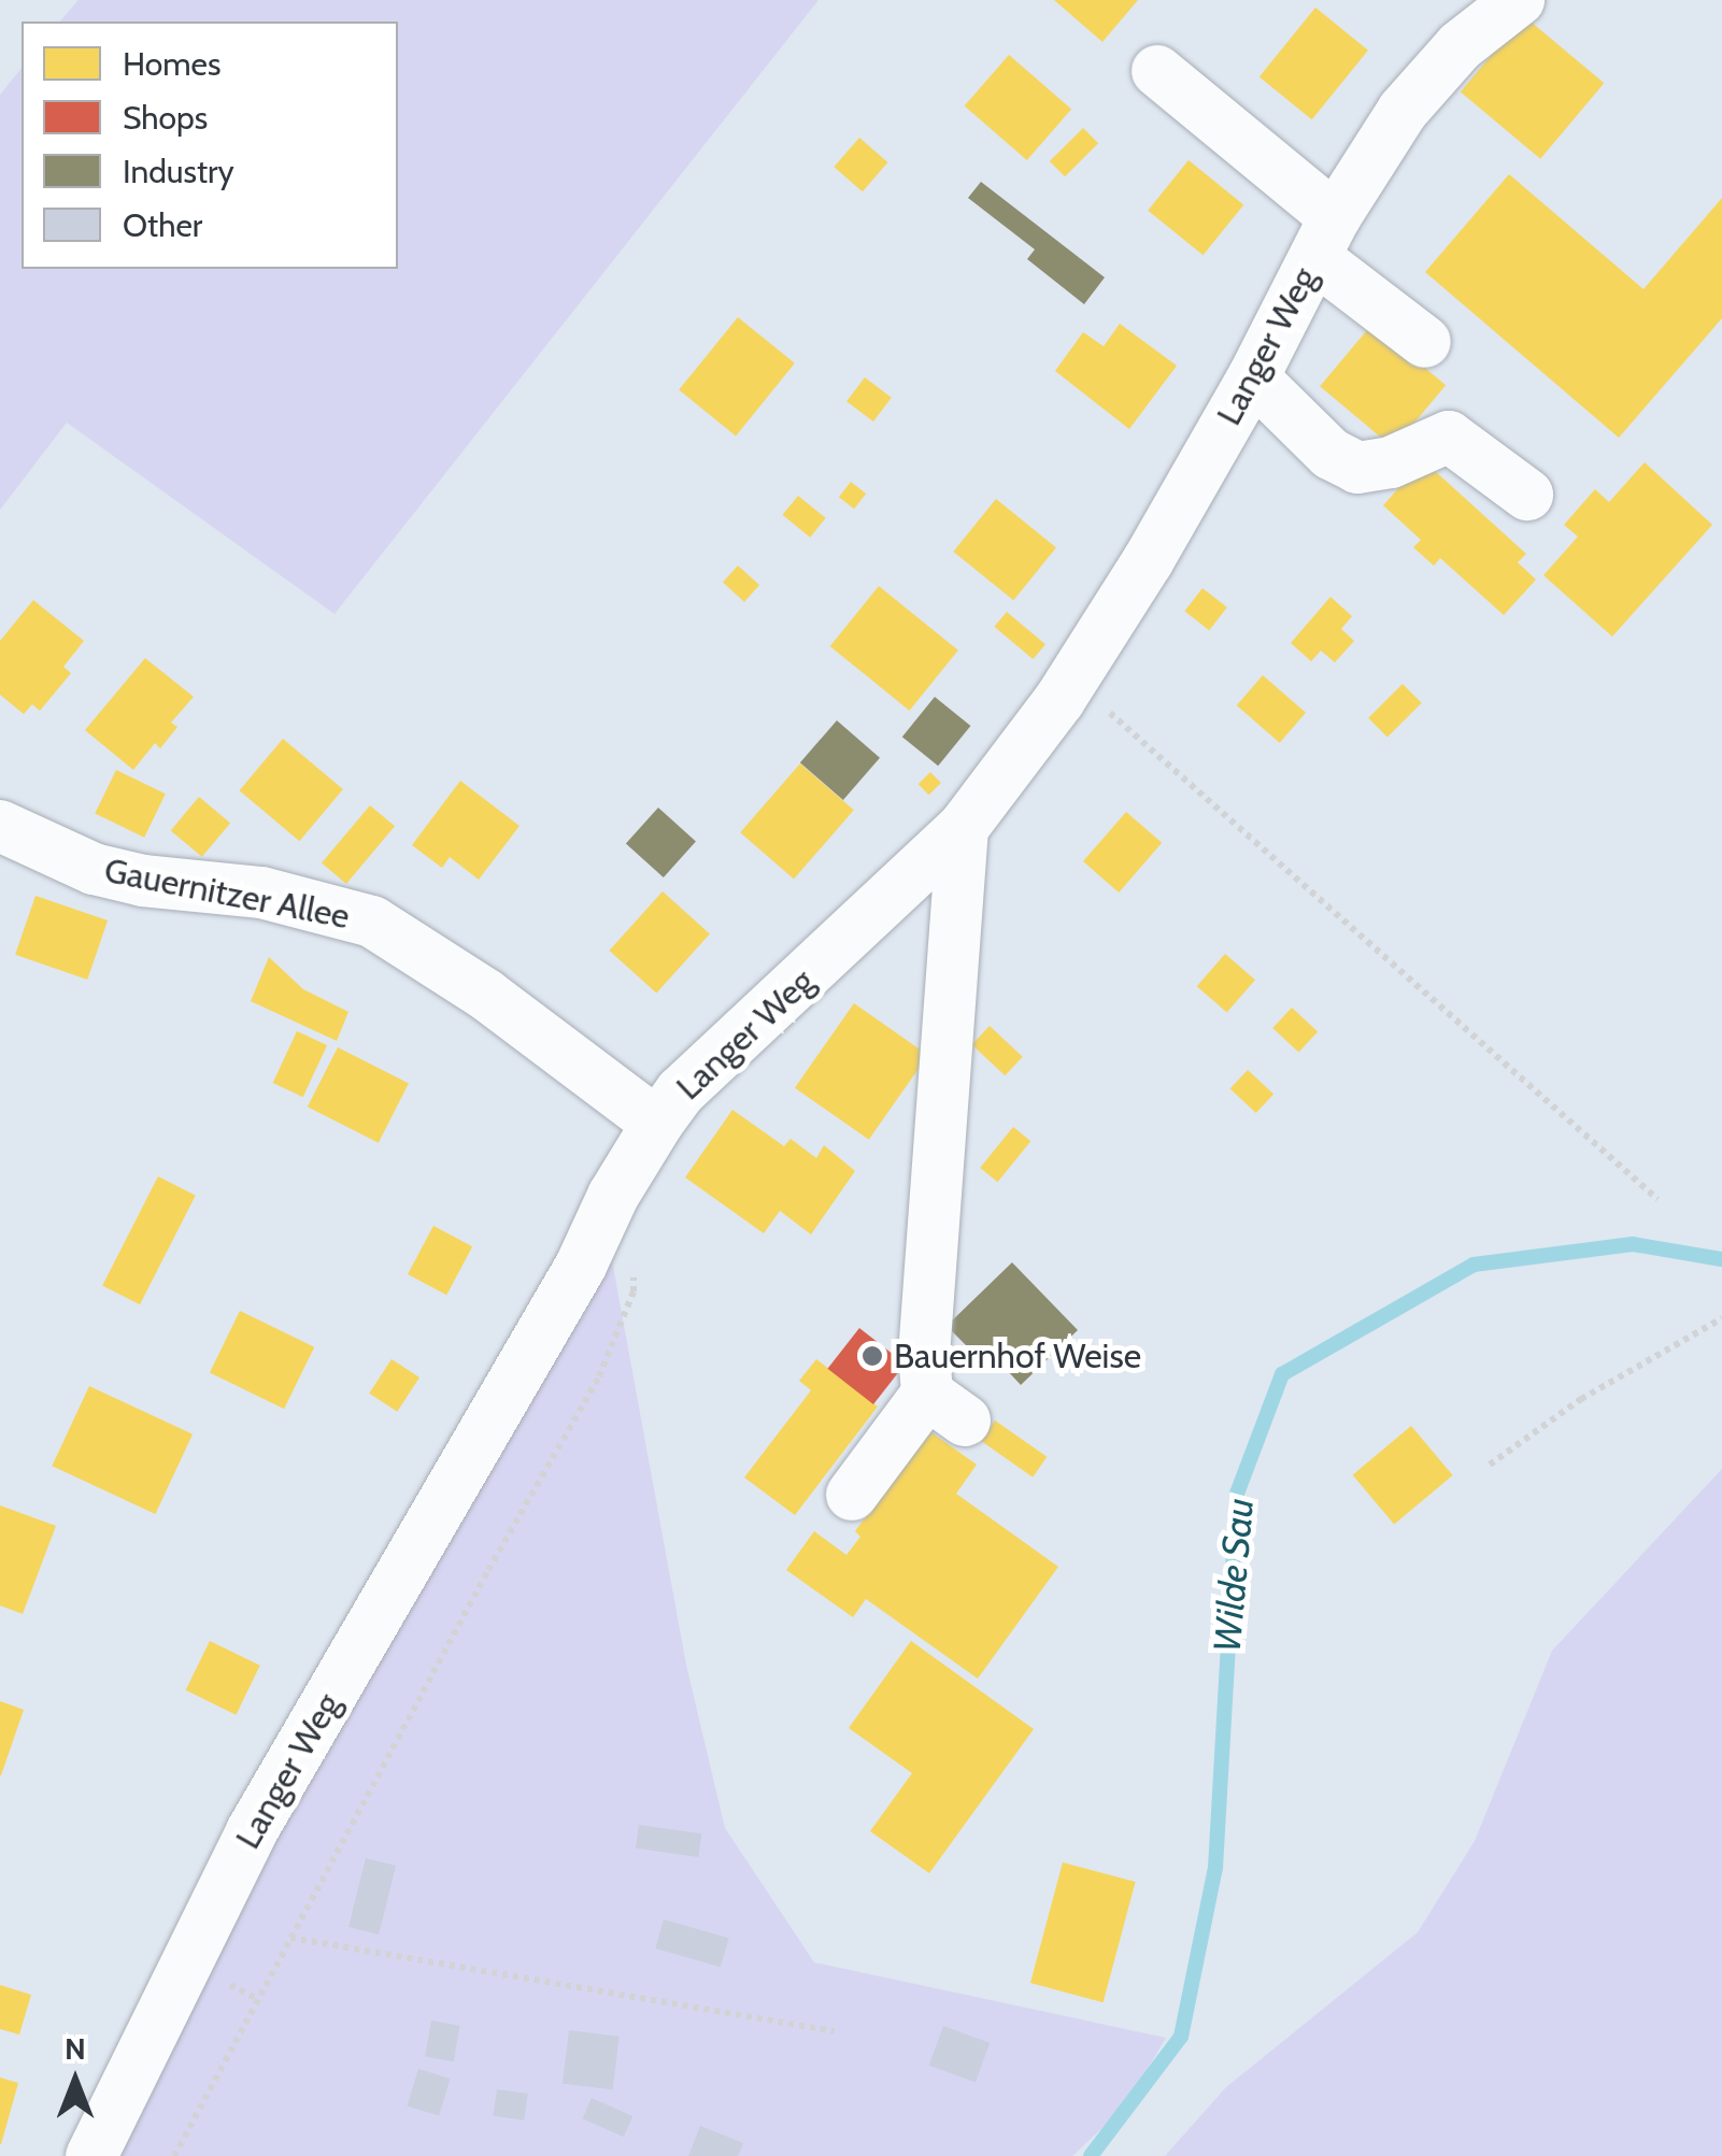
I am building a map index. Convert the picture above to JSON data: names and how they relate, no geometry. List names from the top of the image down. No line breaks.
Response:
{"streets":{"street":["Langer Weg","Gauernitzer Allee"]},"crossings":[["Langer Weg","Gauernitzer Allee"]],"water":["Wilde Sau"],"places":["Bauernhof Weise"],"legend":["Homes","Shops","Industry","Other"],"north":"top"}
